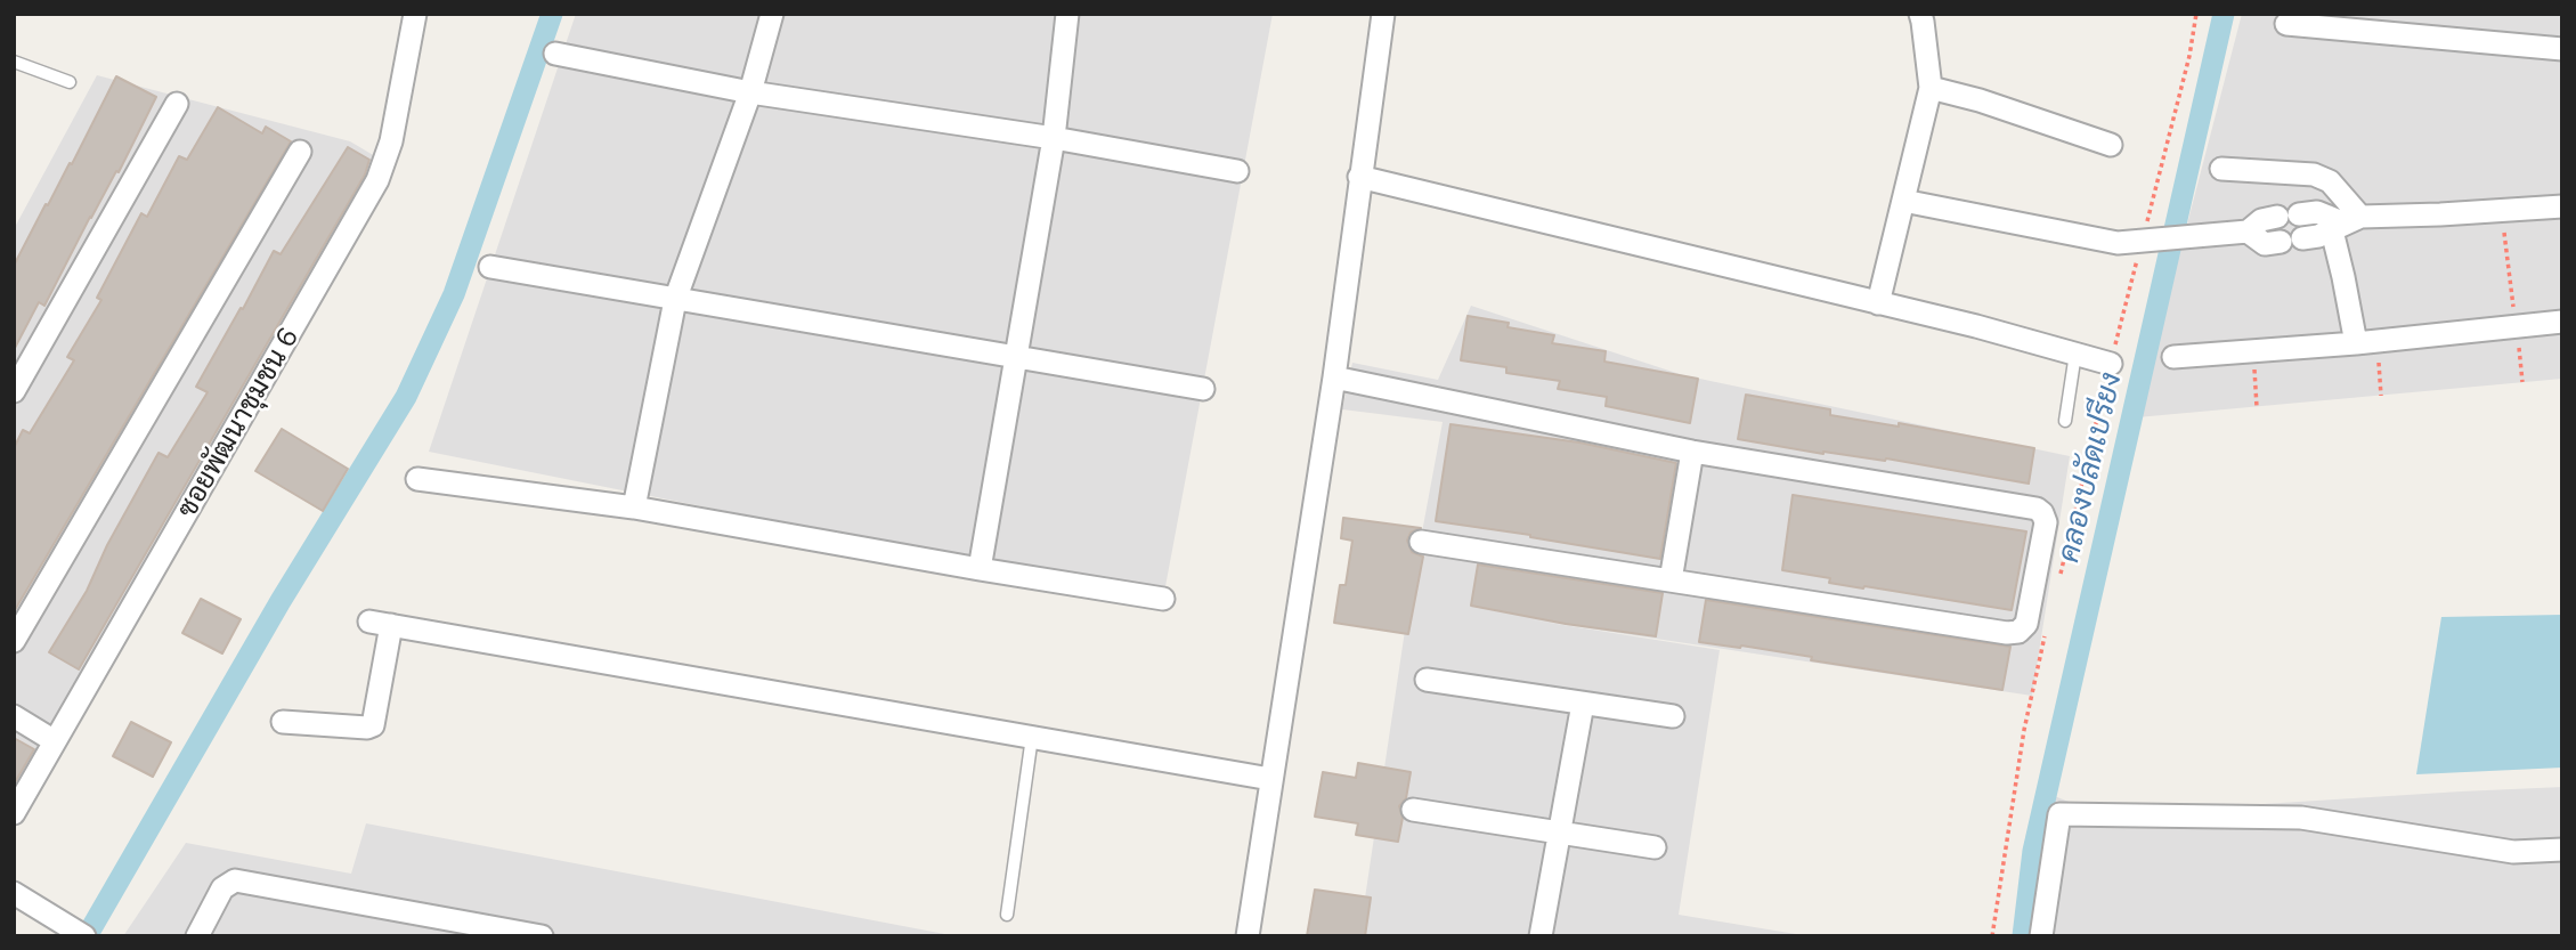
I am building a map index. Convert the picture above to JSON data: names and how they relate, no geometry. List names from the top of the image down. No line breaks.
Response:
{"streets":{"street":["ซอยพัฒนาชุมชน 6"]},"water":["คลองปลัดเปรียง"]}
